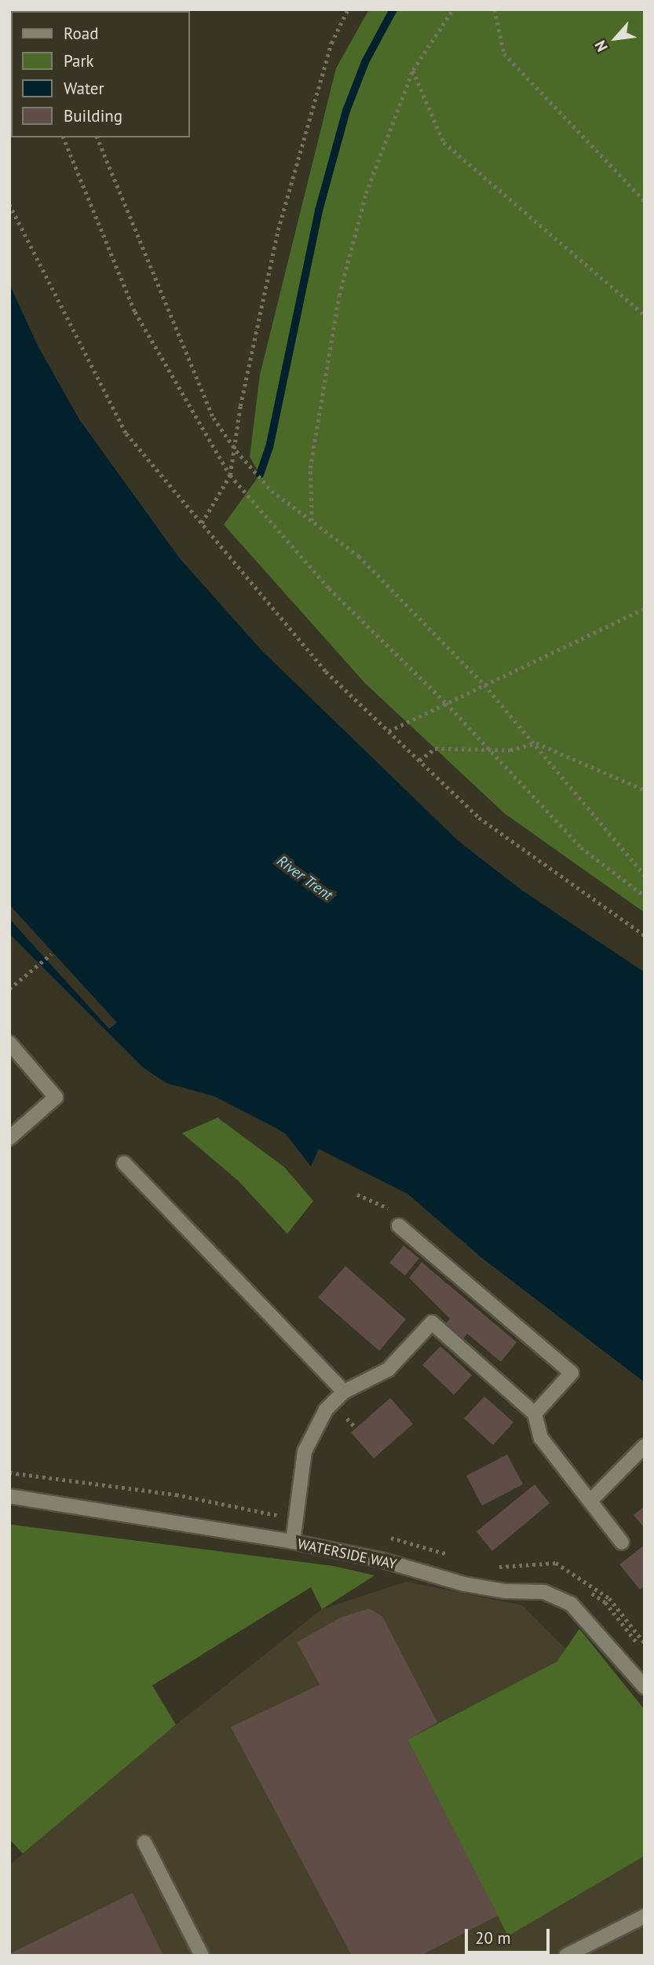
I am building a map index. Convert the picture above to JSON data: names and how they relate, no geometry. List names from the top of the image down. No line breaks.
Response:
{"streets":{"street":["WATERSIDE WAY"]},"water":["River Trent"],"legend":["Road","Park","Water","Building"],"scale_bar":"20 m","north":"bottom left"}
